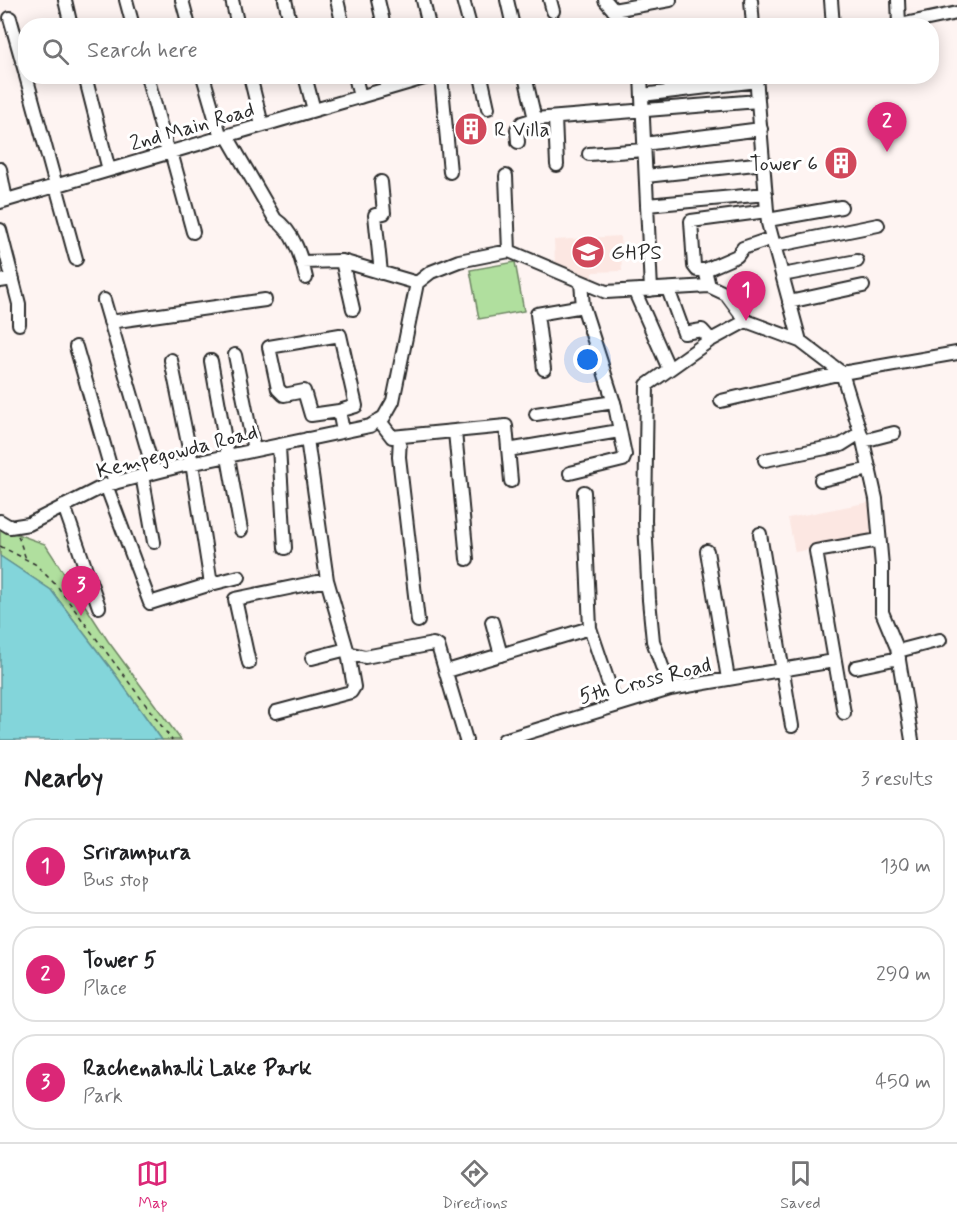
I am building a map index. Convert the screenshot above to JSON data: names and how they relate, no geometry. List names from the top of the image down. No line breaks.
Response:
{"streets":{"street":["2nd Main Road","Kempegowda Road","5th Cross Road"]},"places":{"building":["R Villa","Tower 6"],"school or university":["GHPS"]},"page":{"search":"Search here","pins":["2","1","3"],"heading":["Nearby","3 results"],"list":[{"mark":"1","name":"Srirampura","note":"Bus stop","value":"130 m"},{"mark":"2","name":"Tower 5","note":"Place","value":"290 m"},{"mark":"3","name":"Rachenahalli Lake Park","note":"Park","value":"450 m"}],"nav":["Map","Directions","Saved"]}}
